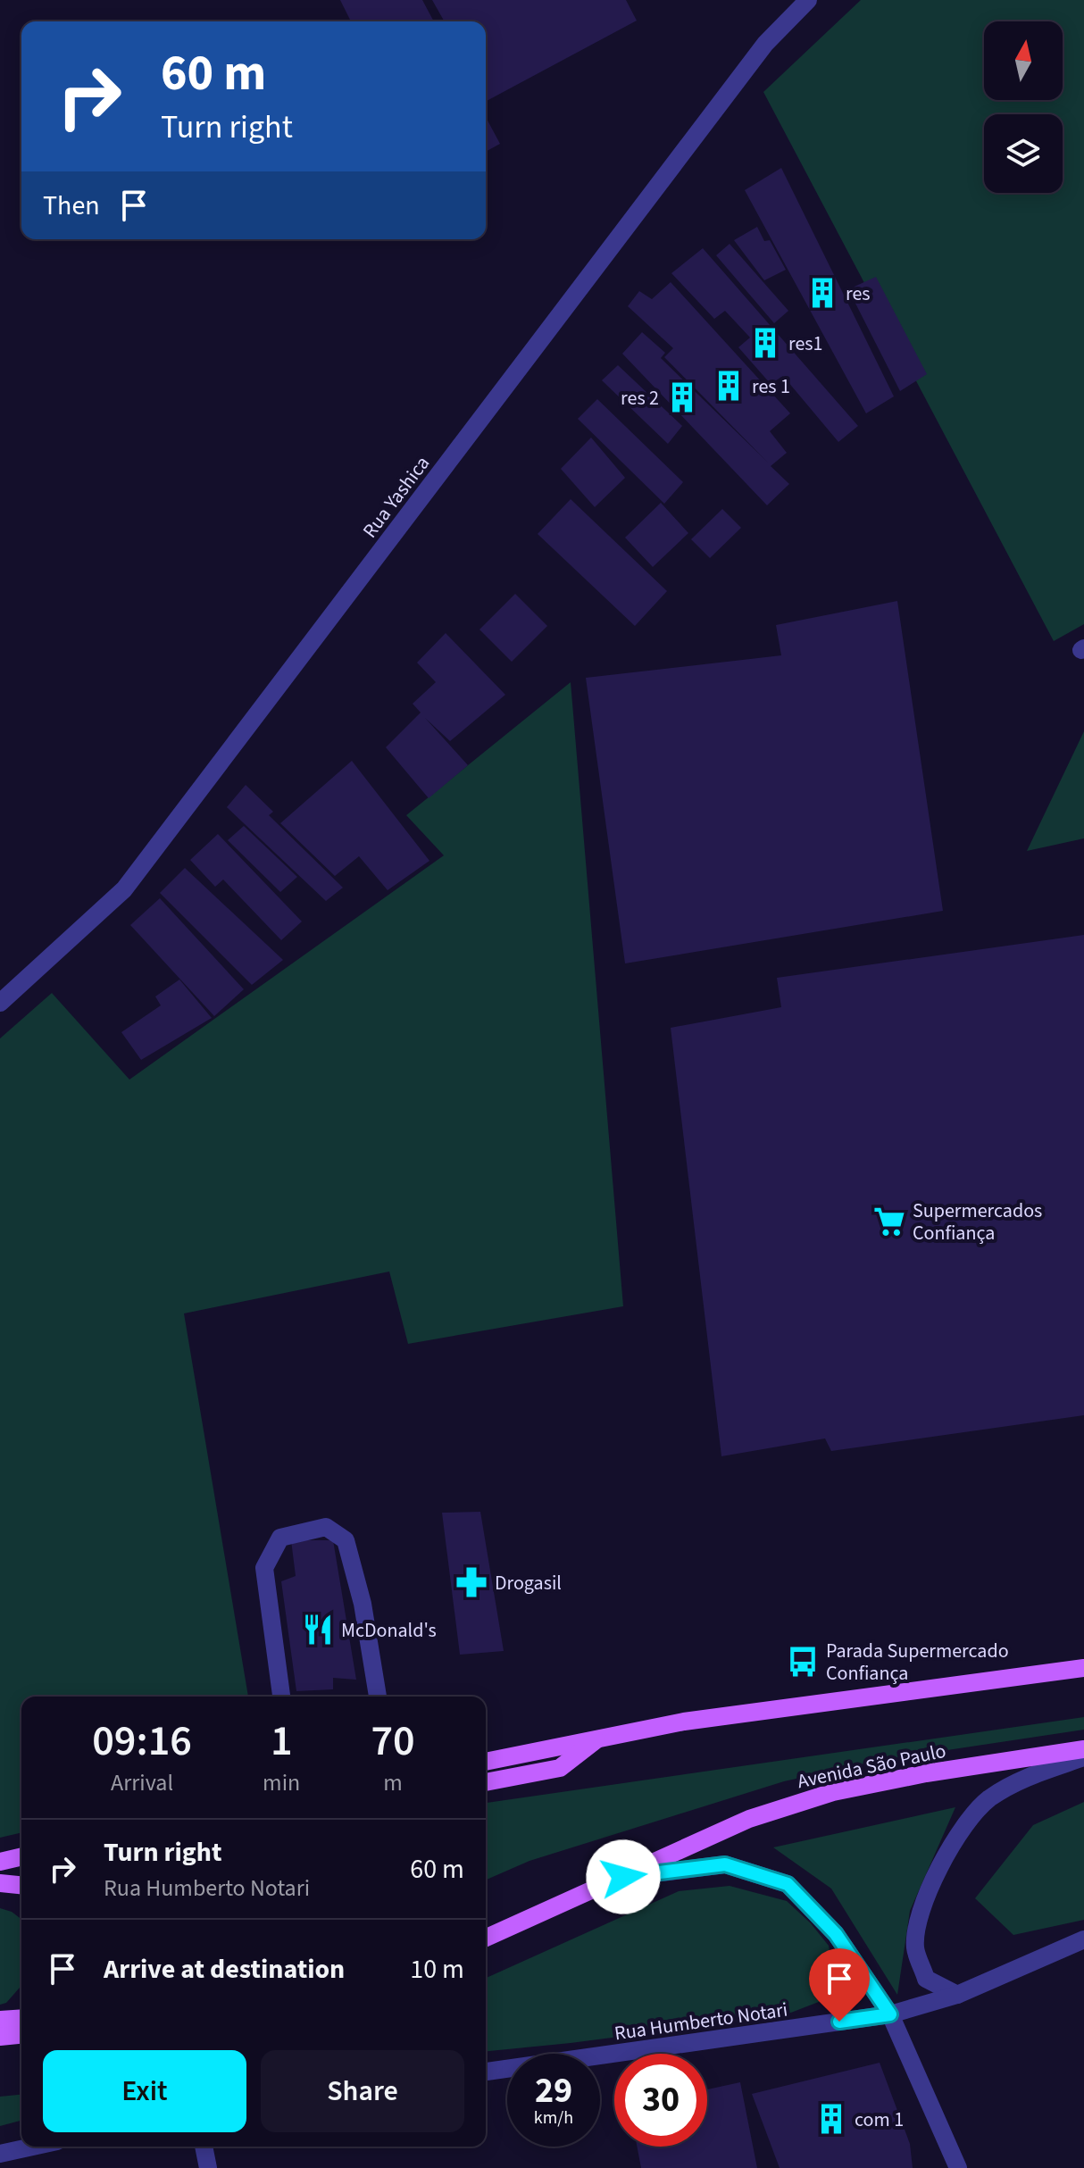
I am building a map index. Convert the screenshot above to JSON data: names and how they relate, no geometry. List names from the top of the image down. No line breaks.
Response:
{"streets":{"main road":["Avenida São Paulo"],"street":["Rua Yashica","Rua Humberto Notari"]},"places":{"building":["res","res1","res 1","res 2","com 1"],"supermarket":["Supermercados Confiança"],"pharmacy":["Drogasil"],"restaurant":["McDonald's"],"bus stop":["Parada Supermercado Confiança"]},"north":"top","page":{"turn":["60 m","Turn right"],"then":"Then","eta":["09:16","Arrival","1","min","70","m"],"list":[{"name":"Turn right","note":"Rua Humberto Notari","value":"60 m"},{"name":"Arrive at destination","value":"10 m"}],"buttons":["Exit","Share"],"speed":"29 km/h","limit":"30"}}
